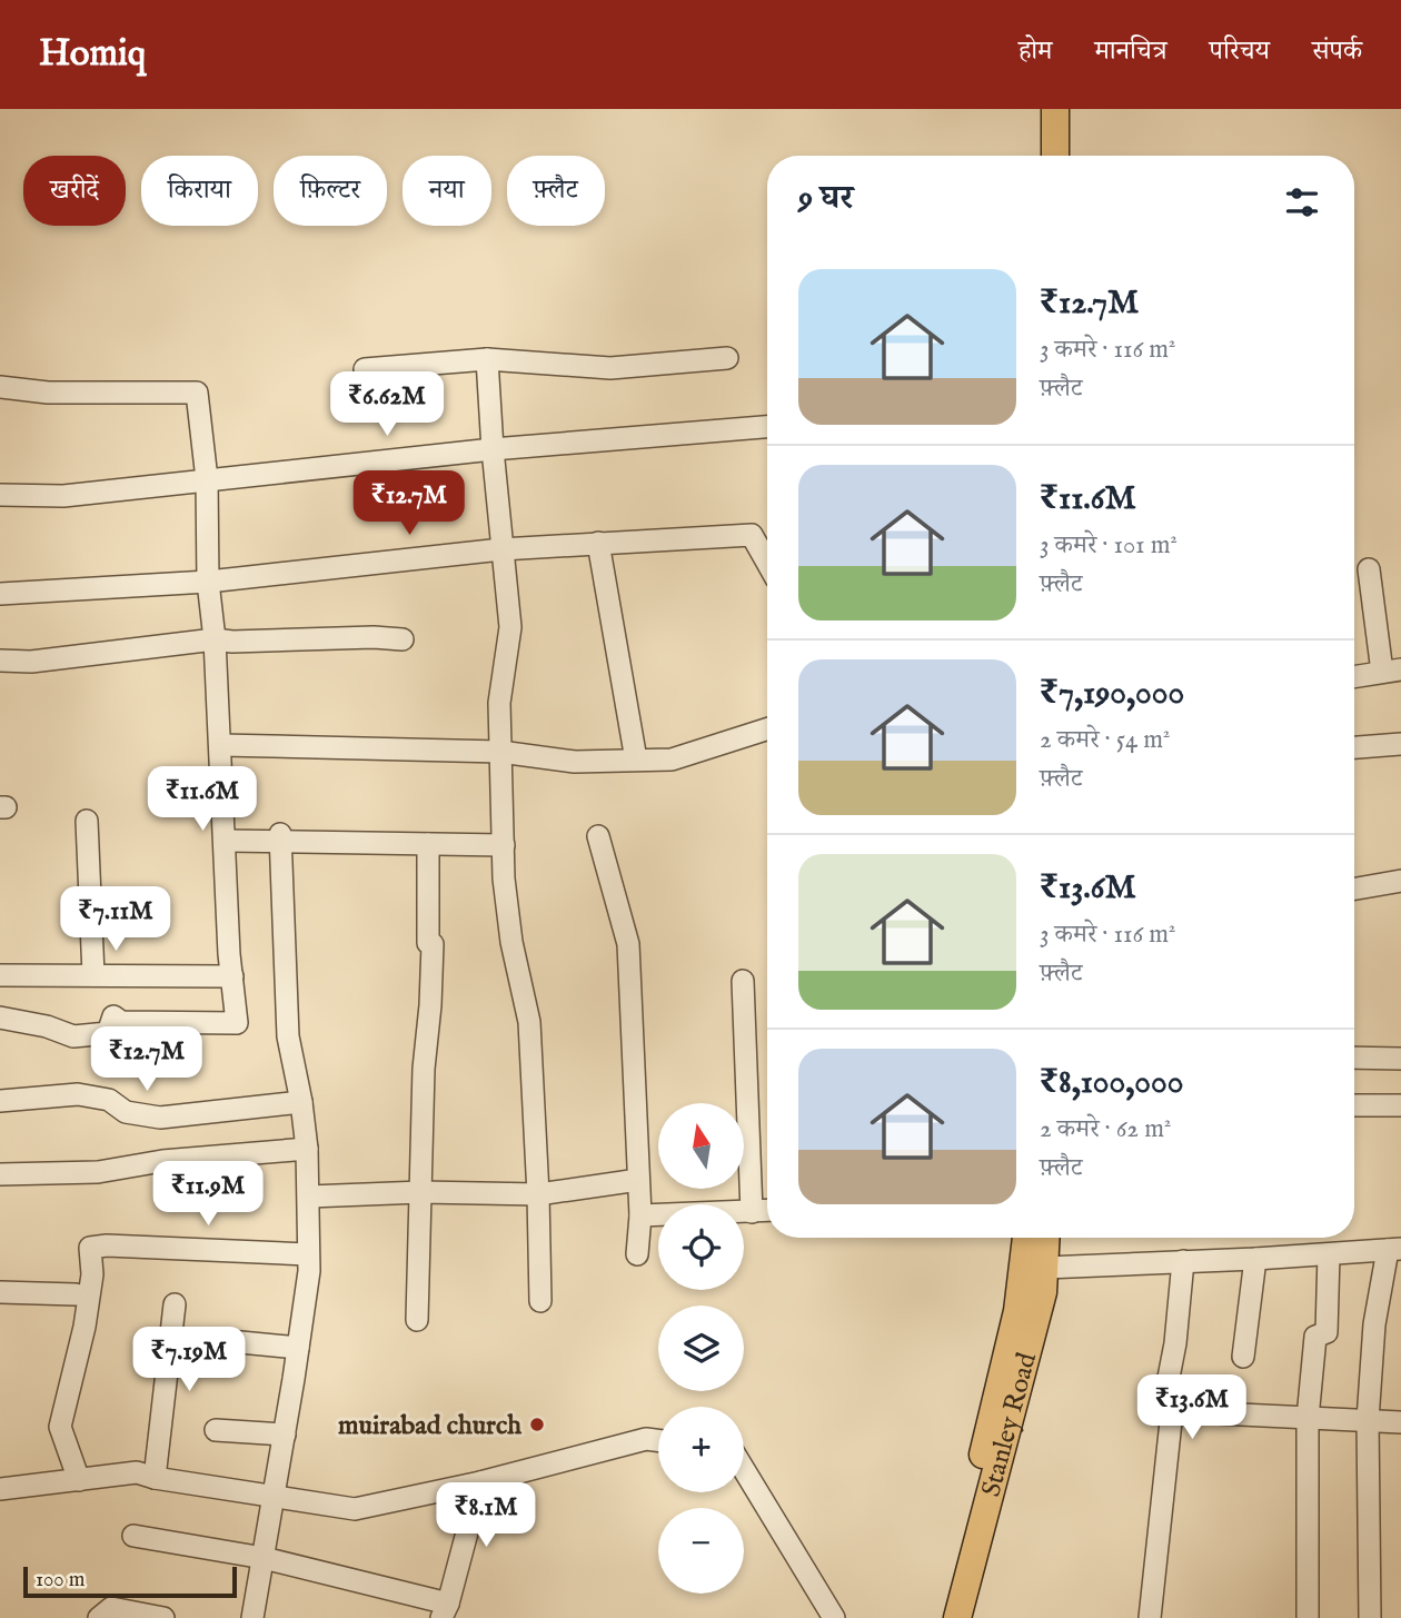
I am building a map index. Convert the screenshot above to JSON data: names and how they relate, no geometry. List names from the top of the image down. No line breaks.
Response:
{"streets":{"main road":["Stanley Road"]},"places":["muirabad church"],"scale_bar":"100 m","north":"top","page":{"header":"Homiq","nav":["होम","मानचित्र","परिचय","संपर्क"],"chip":["खरीदें","किराया","फ़िल्टर","नया","फ़्लैट"],"heading":"9 घर","list":[{"name":"₹12.7M","note":"3 कमरे · 116 m² · फ़्लैट"},{"name":"₹11.6M","note":"3 कमरे · 101 m² · फ़्लैट"},{"name":"₹7,190,000","note":"2 कमरे · 54 m² · फ़्लैट"},{"name":"₹13.6M","note":"3 कमरे · 116 m² · फ़्लैट"},{"name":"₹8,100,000","note":"2 कमरे · 62 m² · फ़्लैट"}],"price":["₹6.62M","₹12.7M","₹11.6M","₹7.11M","₹12.7M","₹11.9M","₹7.19M","₹13.6M","₹8.1M"],"map_buttons":["+","−"],"scale":"100 m"}}
